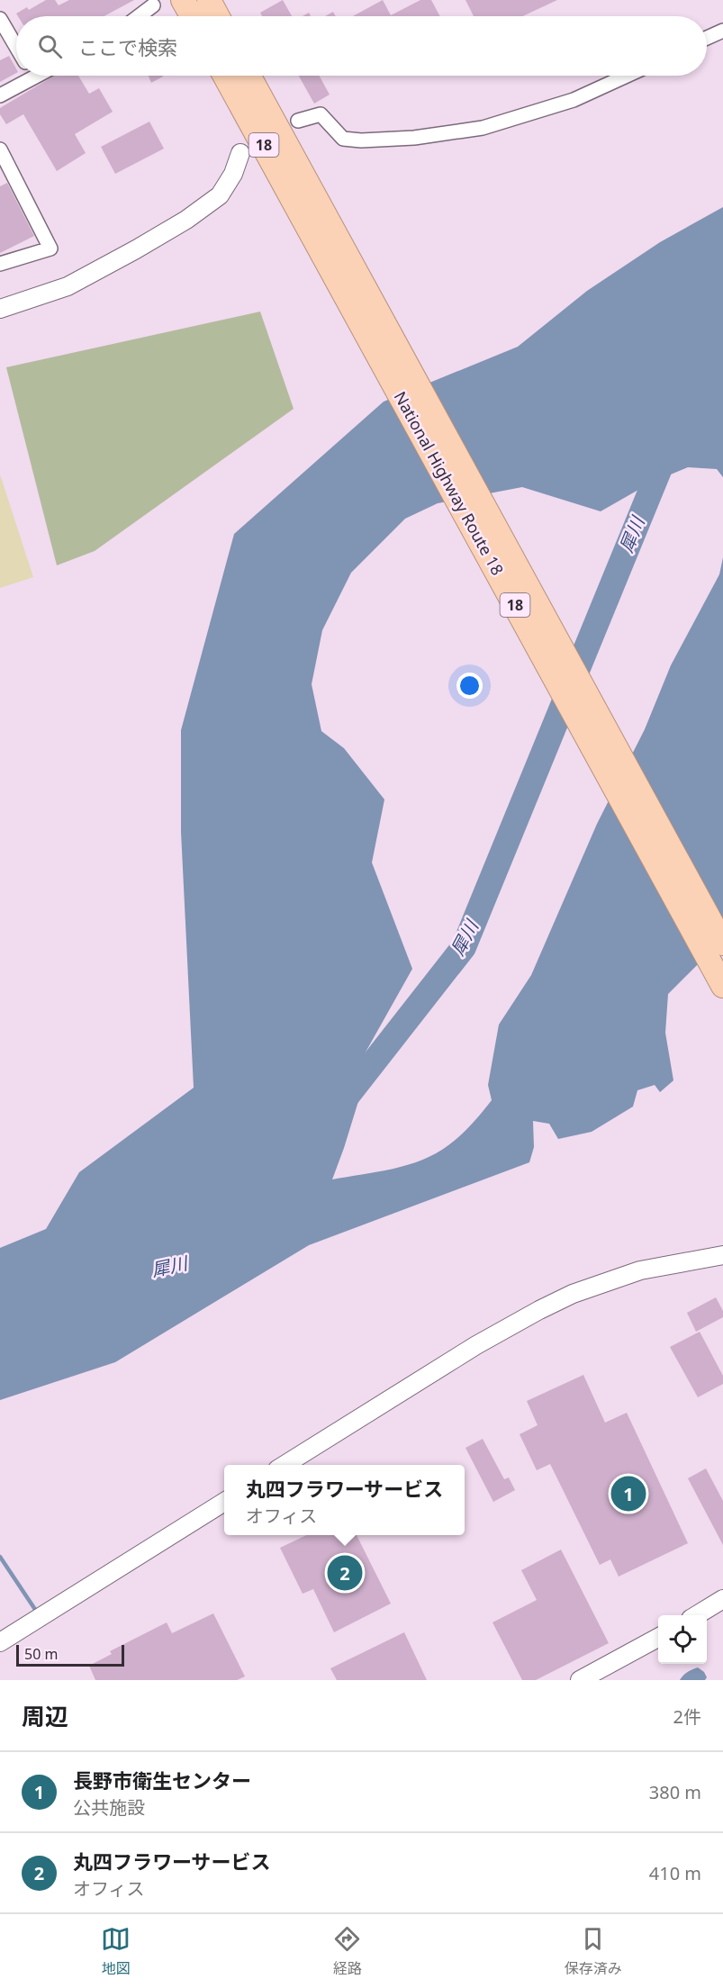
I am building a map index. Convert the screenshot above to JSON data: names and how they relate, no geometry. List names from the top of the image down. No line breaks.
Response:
{"streets":{"highway":["18","National Highway Route 18"]},"water":["犀川"],"scale_bar":"50 m","page":{"search":"ここで検索","popup":["丸四フラワーサービス","オフィス"],"pins":["1","2"],"scale":"50 m","heading":["周辺","2件"],"list":[{"mark":"1","name":"長野市衛生センター","note":"公共施設","value":"380 m"},{"mark":"2","name":"丸四フラワーサービス","note":"オフィス","value":"410 m"}],"nav":["地図","経路","保存済み"]}}
